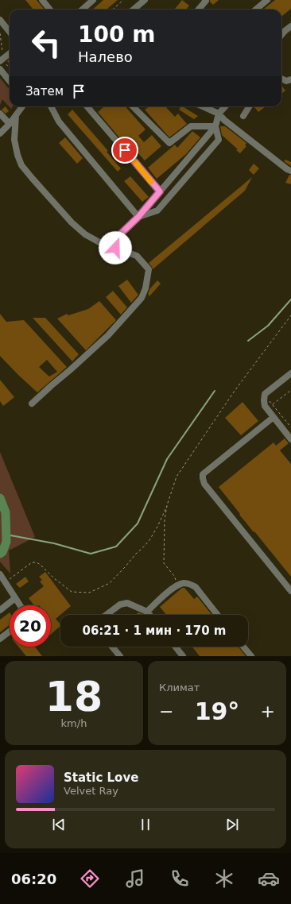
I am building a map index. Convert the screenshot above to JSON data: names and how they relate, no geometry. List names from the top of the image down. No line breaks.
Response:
{"page":{"turn":["100 m","Налево"],"then":"Затем","limit":"20","trip":"06:21 · 1 мин · 170 m","tile":[["18","km/h"],"Климат"],"heat":["−","19°","+"],"song":["Static Love","Velvet Ray"],"tabs":"06:20"}}
